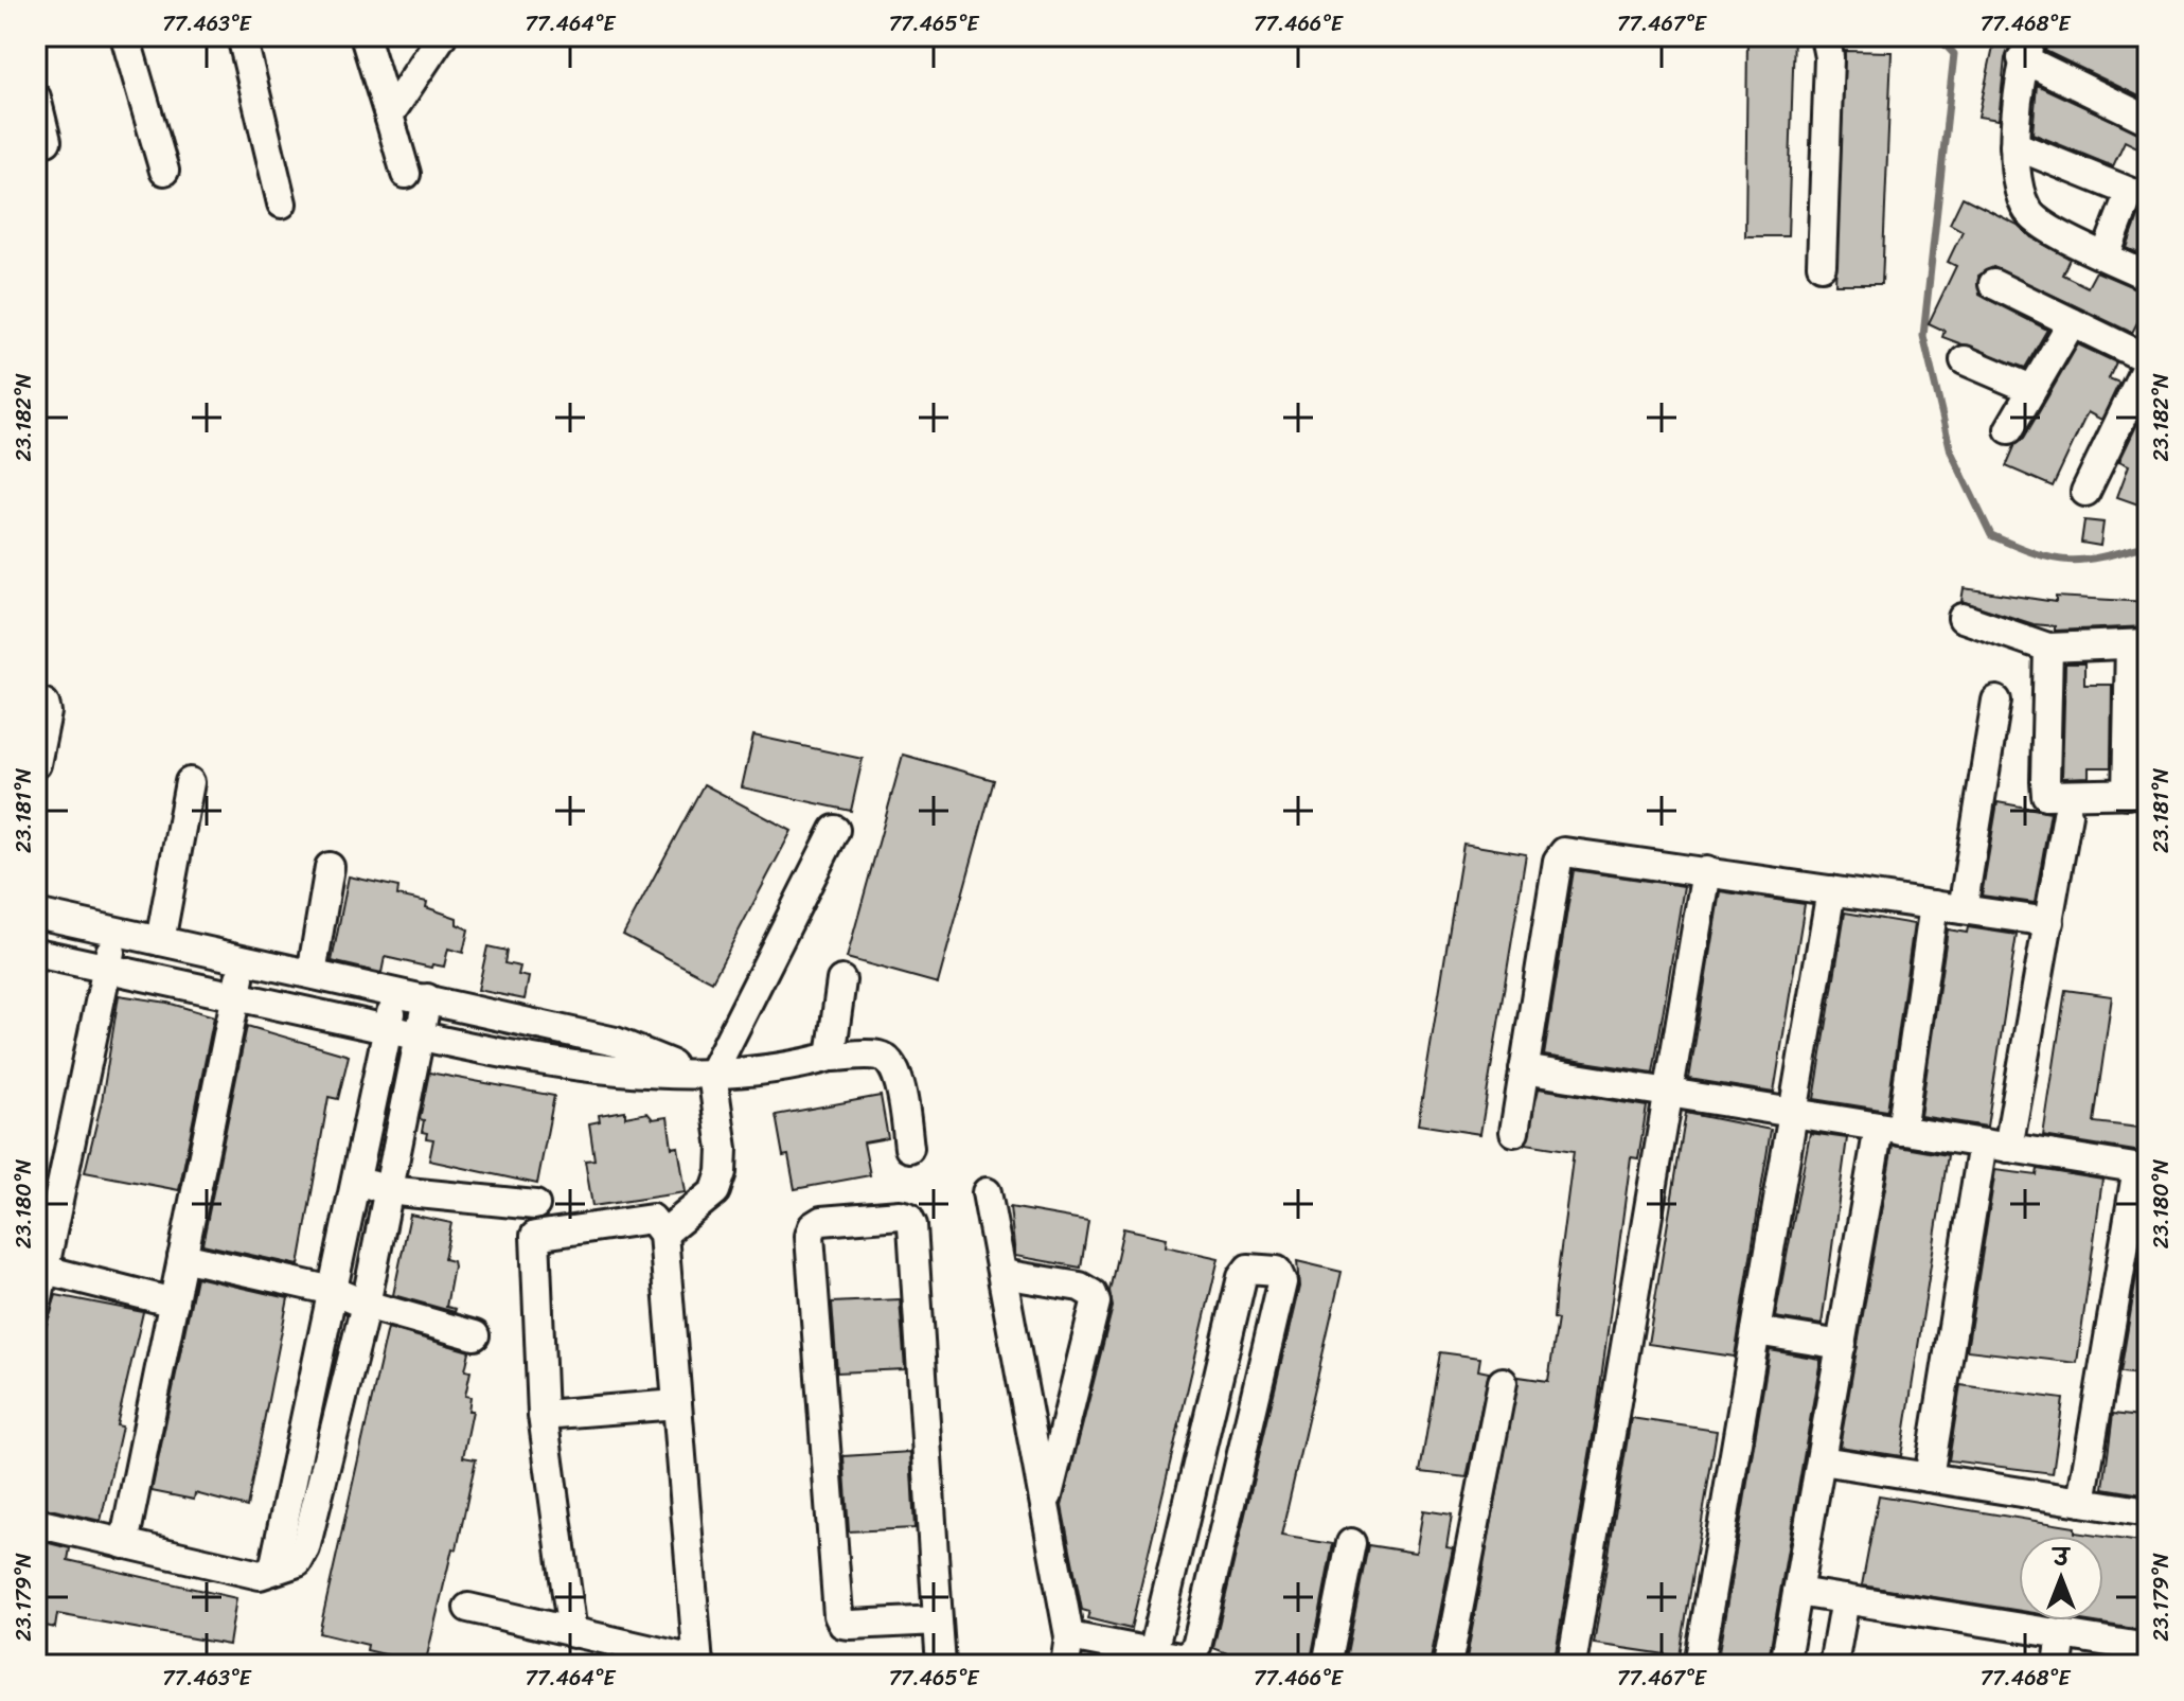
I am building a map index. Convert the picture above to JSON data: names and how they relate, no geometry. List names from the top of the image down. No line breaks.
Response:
{"north":"top","coordinates":["77.463°E","77.464°E","77.465°E","77.466°E","77.467°E","77.468°E","23.182°N","23.181°N","23.180°N","23.179°N"]}
